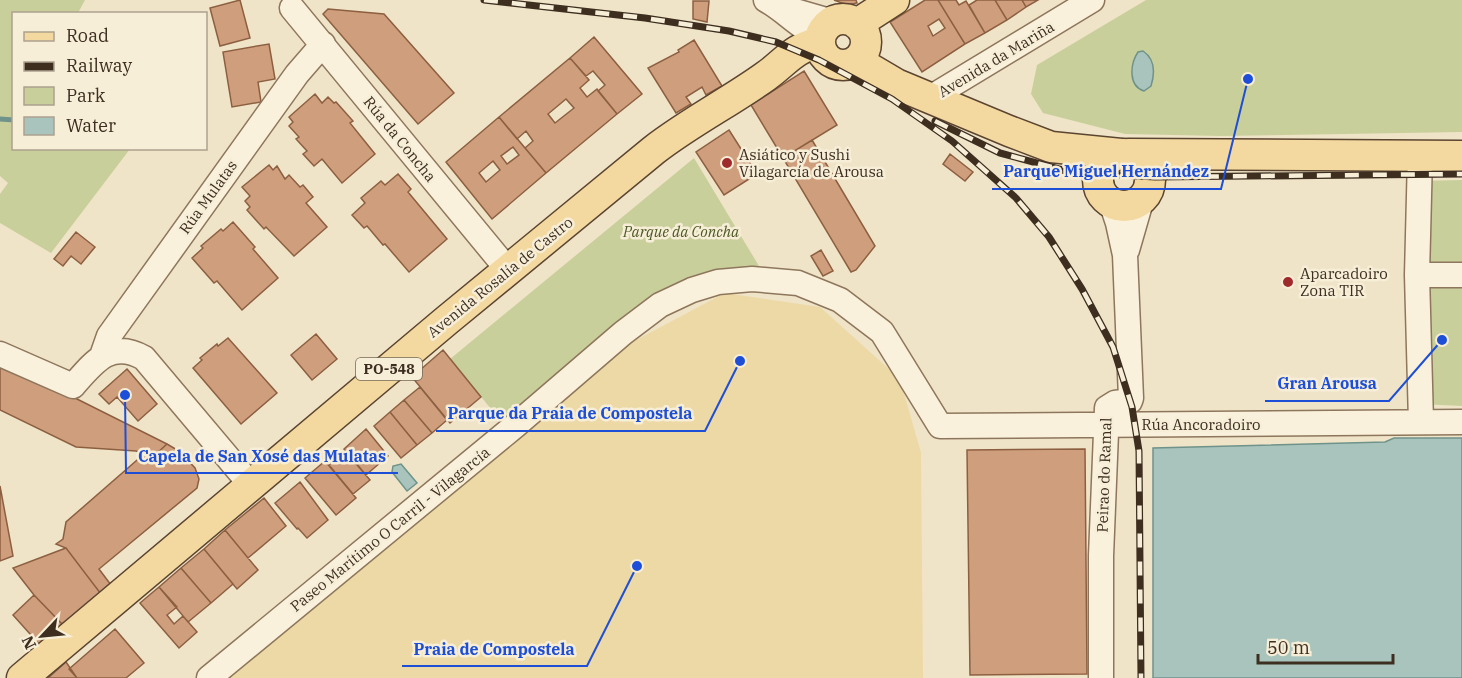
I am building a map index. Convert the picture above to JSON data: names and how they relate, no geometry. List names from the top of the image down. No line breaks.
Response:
{"streets":{"main road":["Avenida Rosalía de Castro","PO-548"],"street":["Avenida da Mariña","Rúa da Concha","Rúa Mulatas","Rúa Ancoradoiro","Peirao do Ramal","Paseo Marítimo O Carril - Vilagarcía"]},"crossings":[["Rúa da Concha","Rúa Mulatas"],["Rúa da Concha","Avenida Rosalía de Castro"],["Rúa Ancoradoiro","Peirao do Ramal"],["Rúa Ancoradoiro","Paseo Marítimo O Carril - Vilagarcía"]],"parks":["Parque da Concha"],"places":["Parque Miguel Hernández","Asiático y Sushi Vilagarcía de Arousa","Aparcadoiro Zona TIR","Gran Arousa","Parque da Praia de Compostela","Capela de San Xosé das Mulatas","Praia de Compostela"],"legend":["Road","Railway","Park","Water"],"scale_bar":"50 m","north":"bottom left"}
